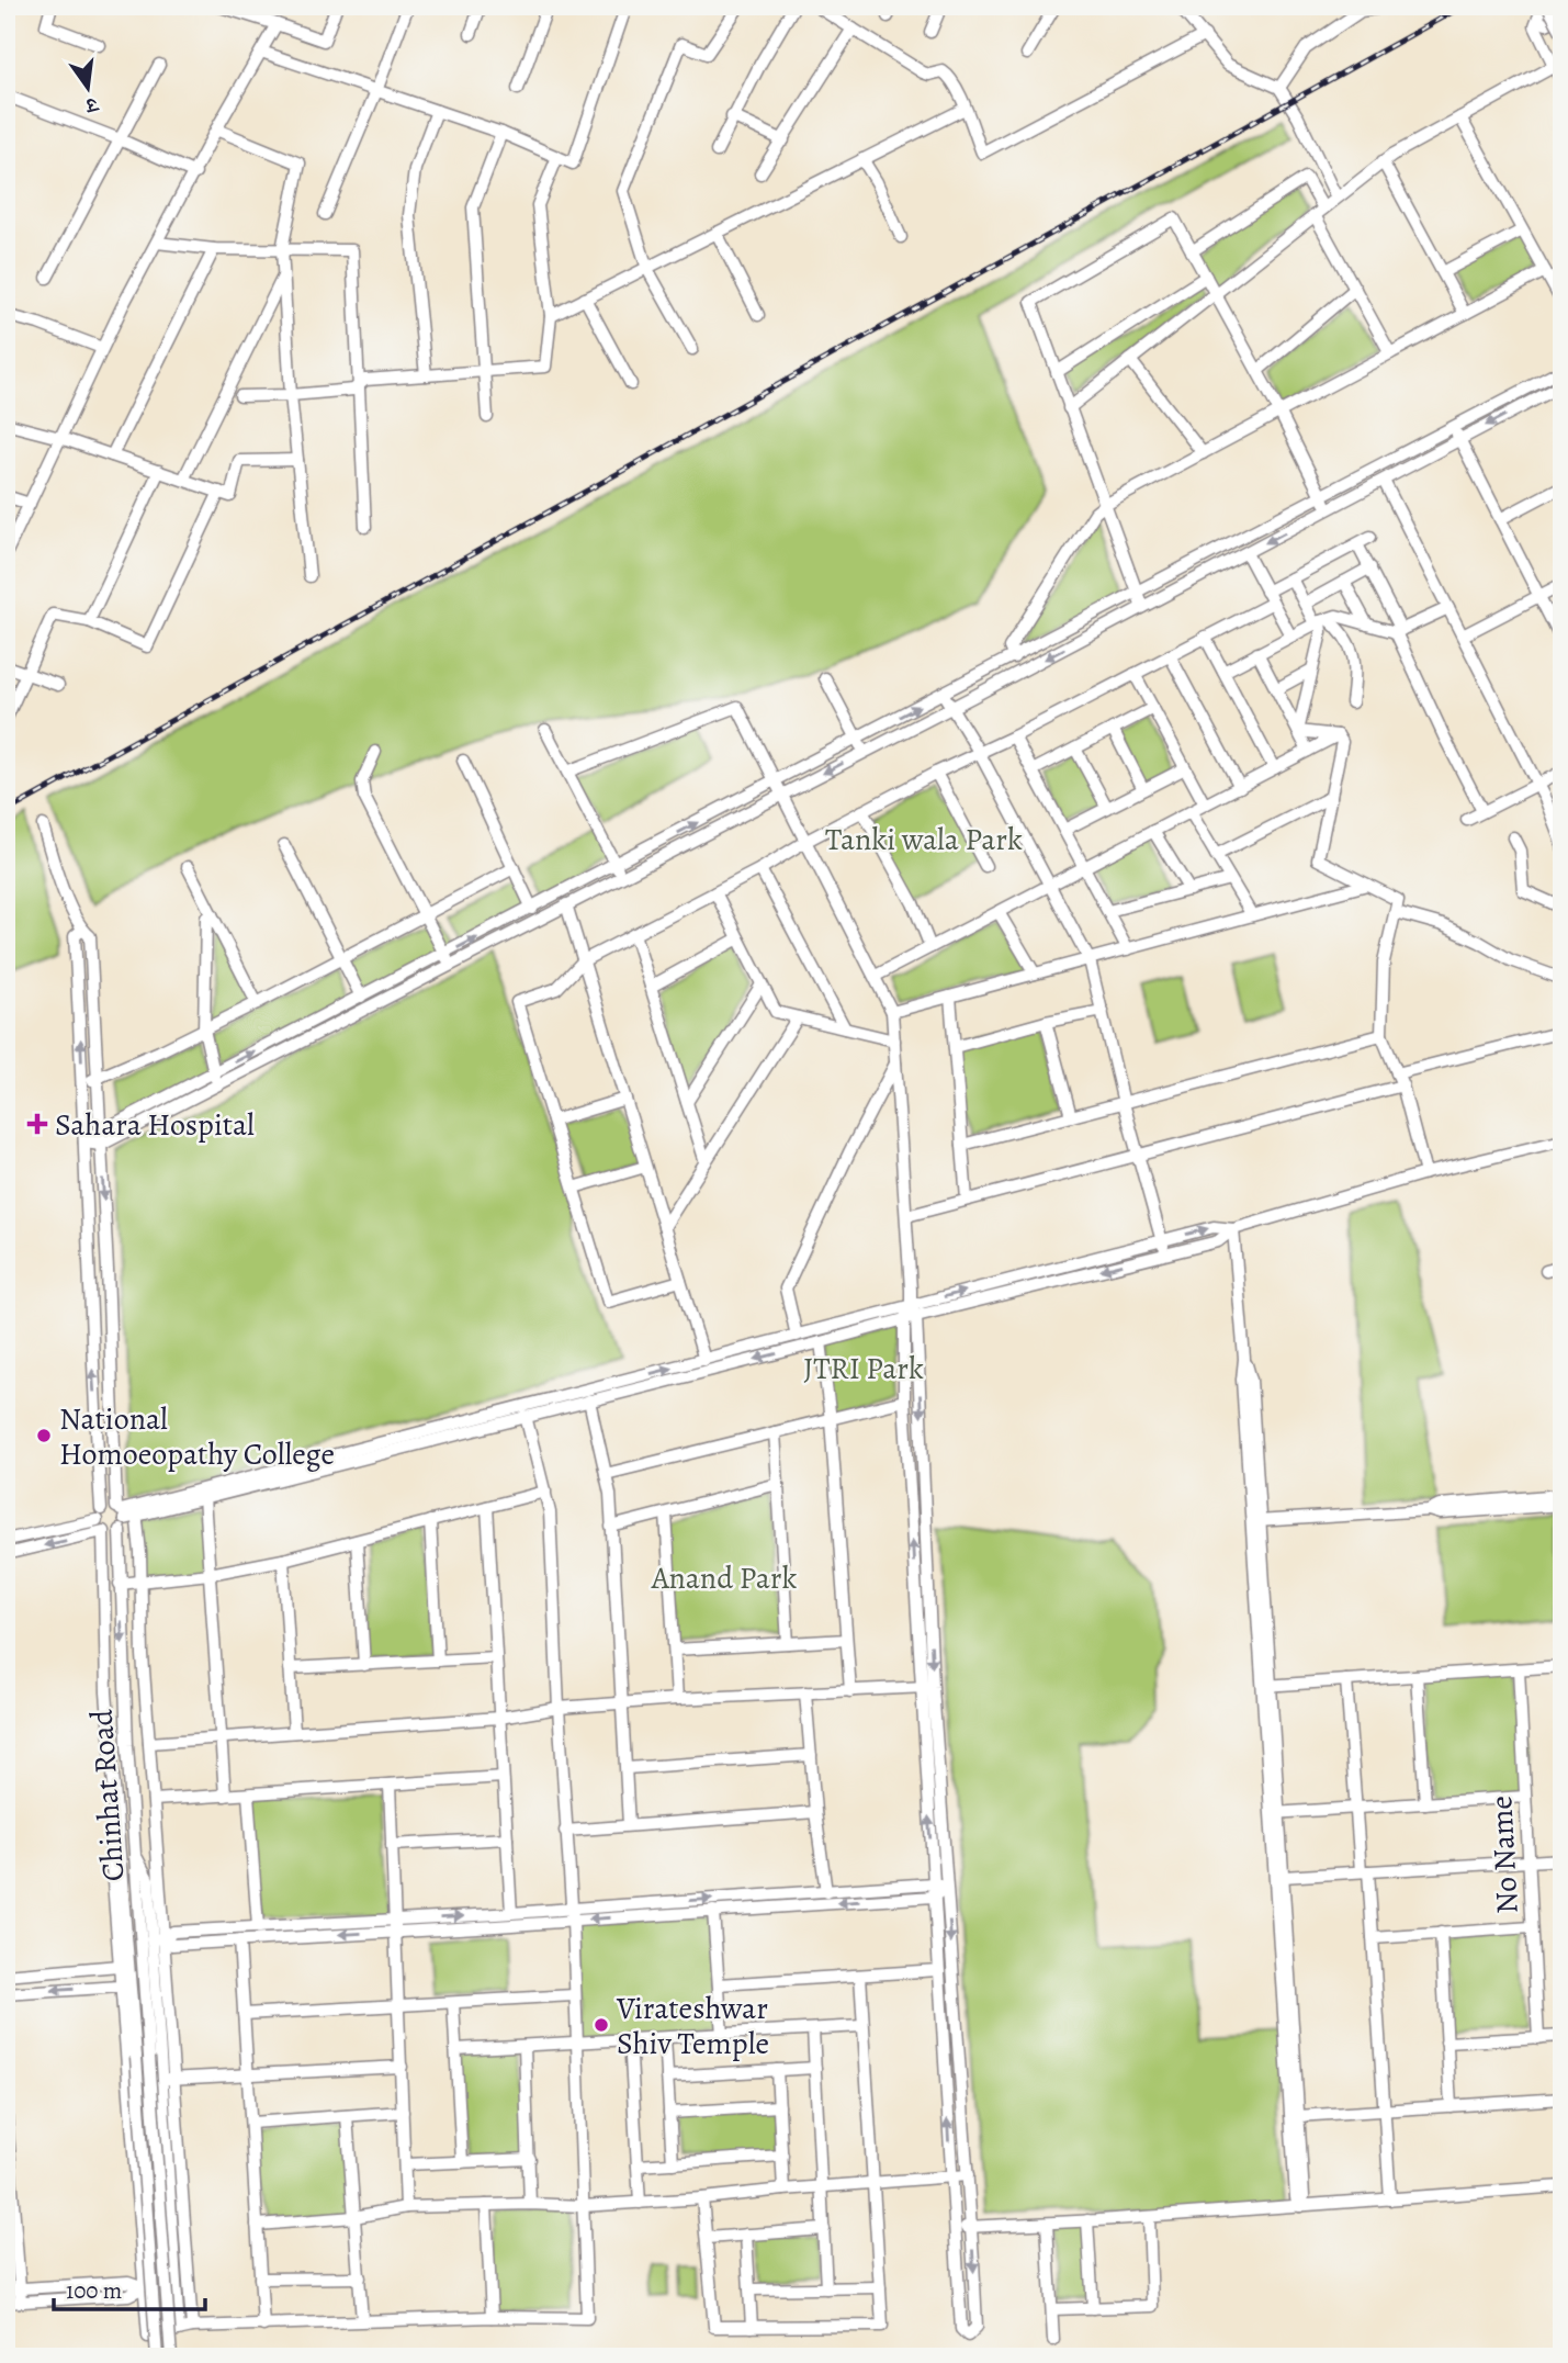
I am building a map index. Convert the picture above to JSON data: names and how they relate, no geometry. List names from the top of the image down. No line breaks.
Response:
{"streets":{"street":["Chinhat Road","No Name"]},"parks":["Tanki wala Park","JTRI Park","Anand Park"],"places":{"health":["Sahara Hospital"],"other":["National Homoeopathy College","Virateshwar Shiv Temple"]},"scale_bar":"100 m","north":"bottom"}
